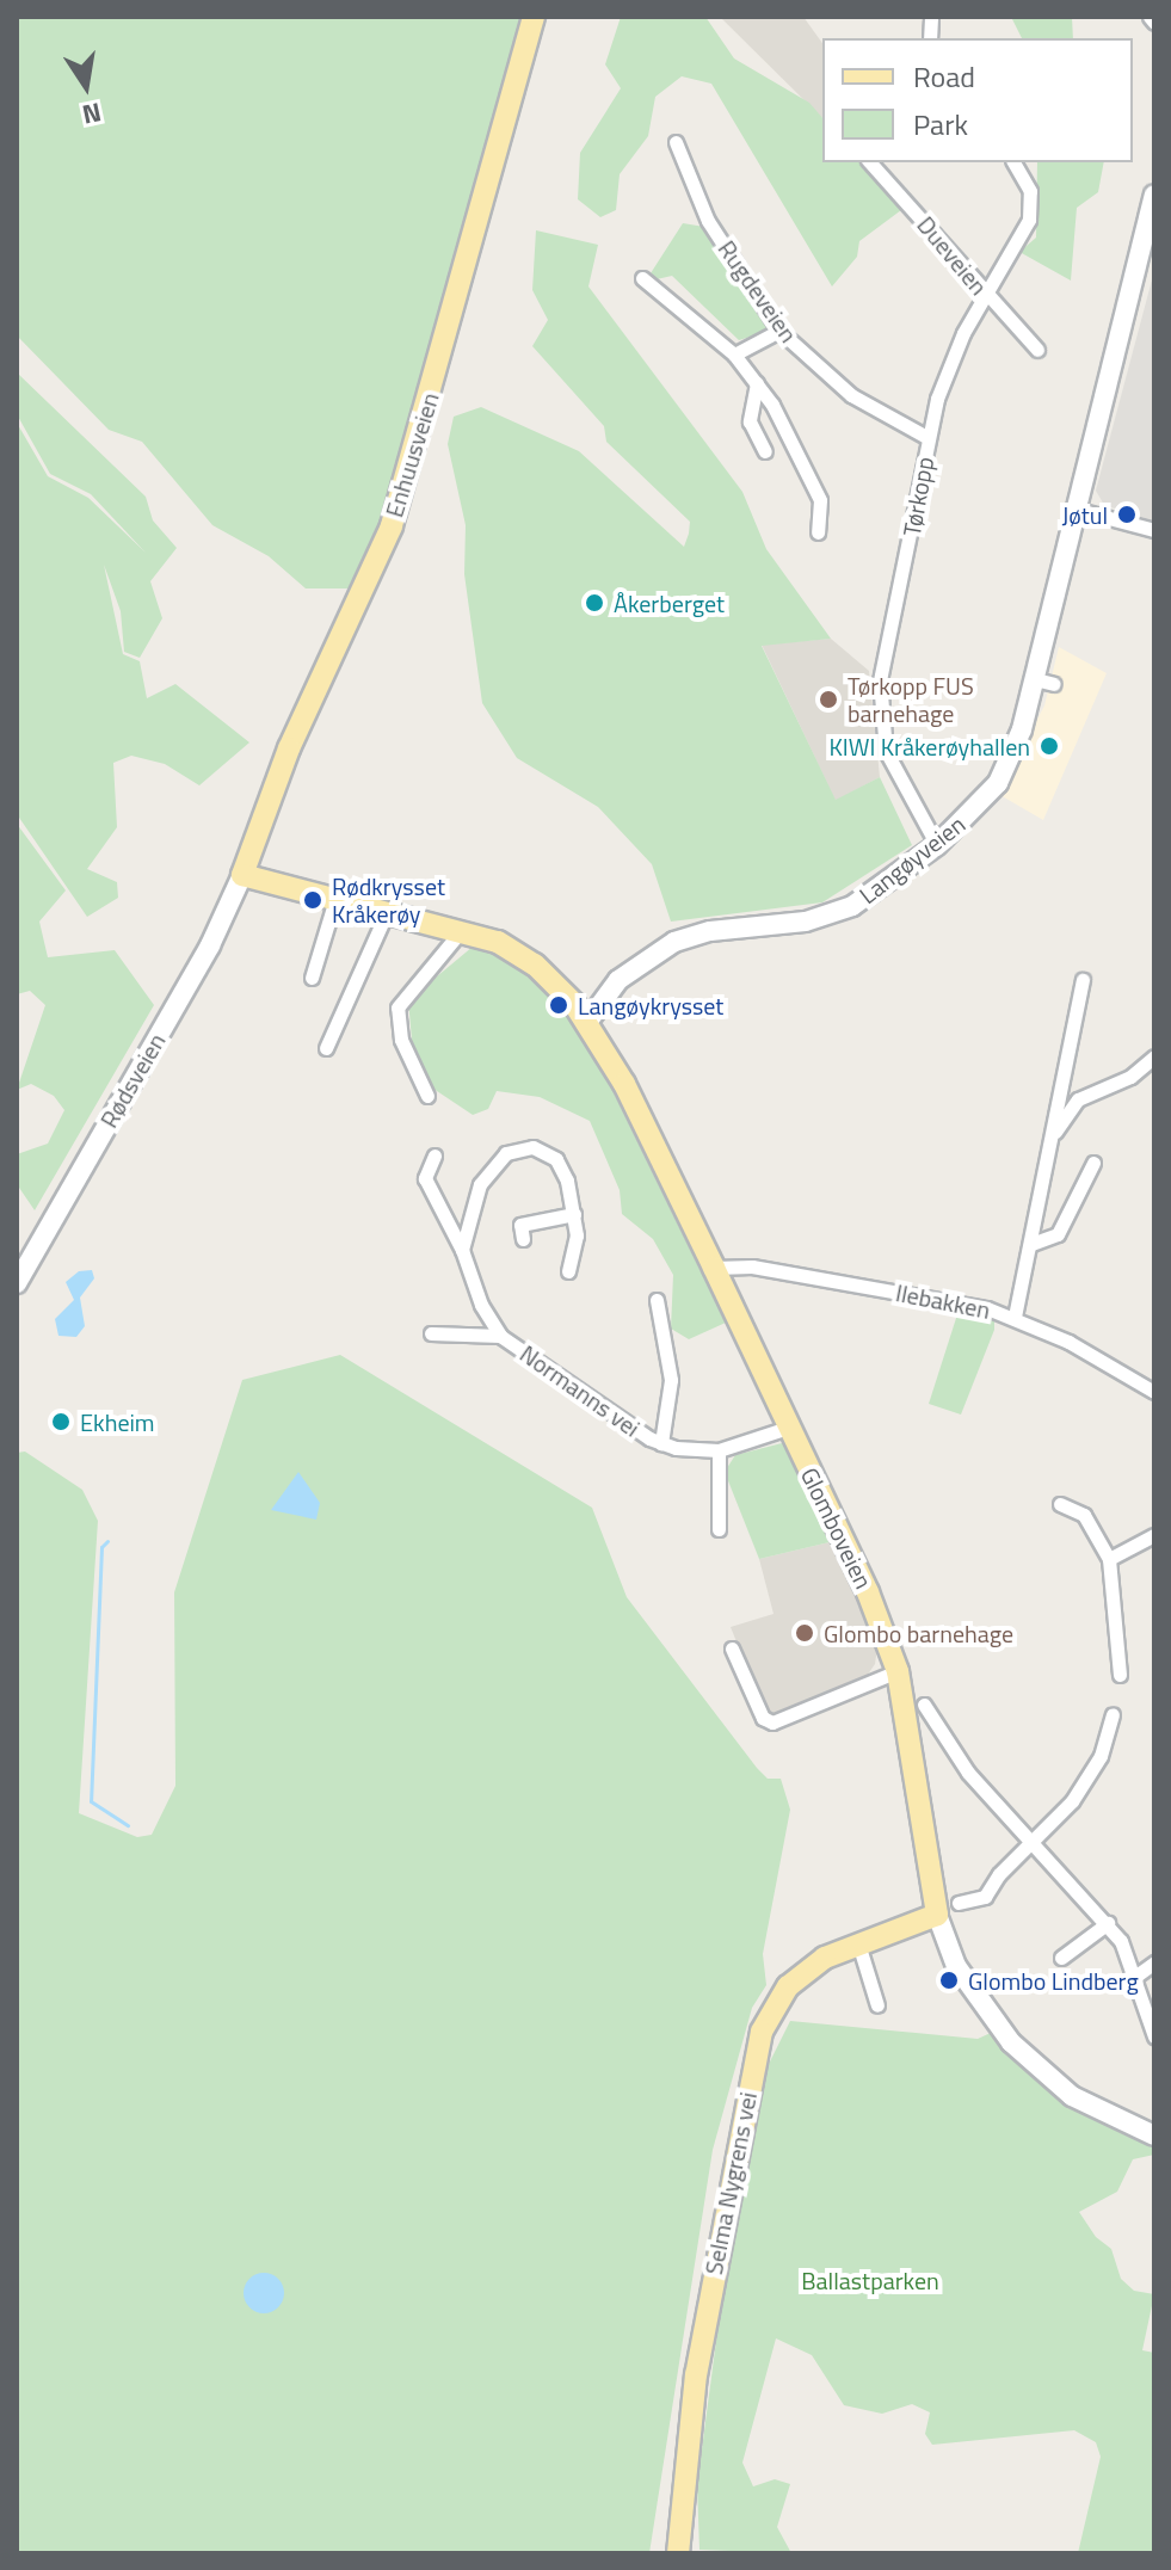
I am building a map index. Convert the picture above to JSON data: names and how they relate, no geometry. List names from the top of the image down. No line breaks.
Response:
{"streets":{"main road":["Enhuusveien","Langøyveien","Rødsveien","Glomboveien","Selma Nygrens vei"],"street":["Dueveien","Rugdeveien","Tørkopp","Ilebakken","Normanns vei"]},"crossings":[["Dueveien","Tørkopp"],["Rugdeveien","Tørkopp"],["Enhuusveien","Rødsveien"],["Enhuusveien","Glomboveien"],["Tørkopp","Langøyveien"],["Langøyveien","Glomboveien"],["Rødsveien","Glomboveien"],["Ilebakken","Glomboveien"],["Normanns vei","Glomboveien"],["Glomboveien","Selma Nygrens vei"]],"parks":["Ballastparken"],"places":["Jøtul","Åkerberget","Tørkopp FUS barnehage","KIWI Kråkerøyhallen","Rødkrysset Kråkerøy","Langøykrysset","Ekheim","Glombo barnehage","Glombo Lindberg"],"legend":["Road","Park"],"north":"bottom"}
